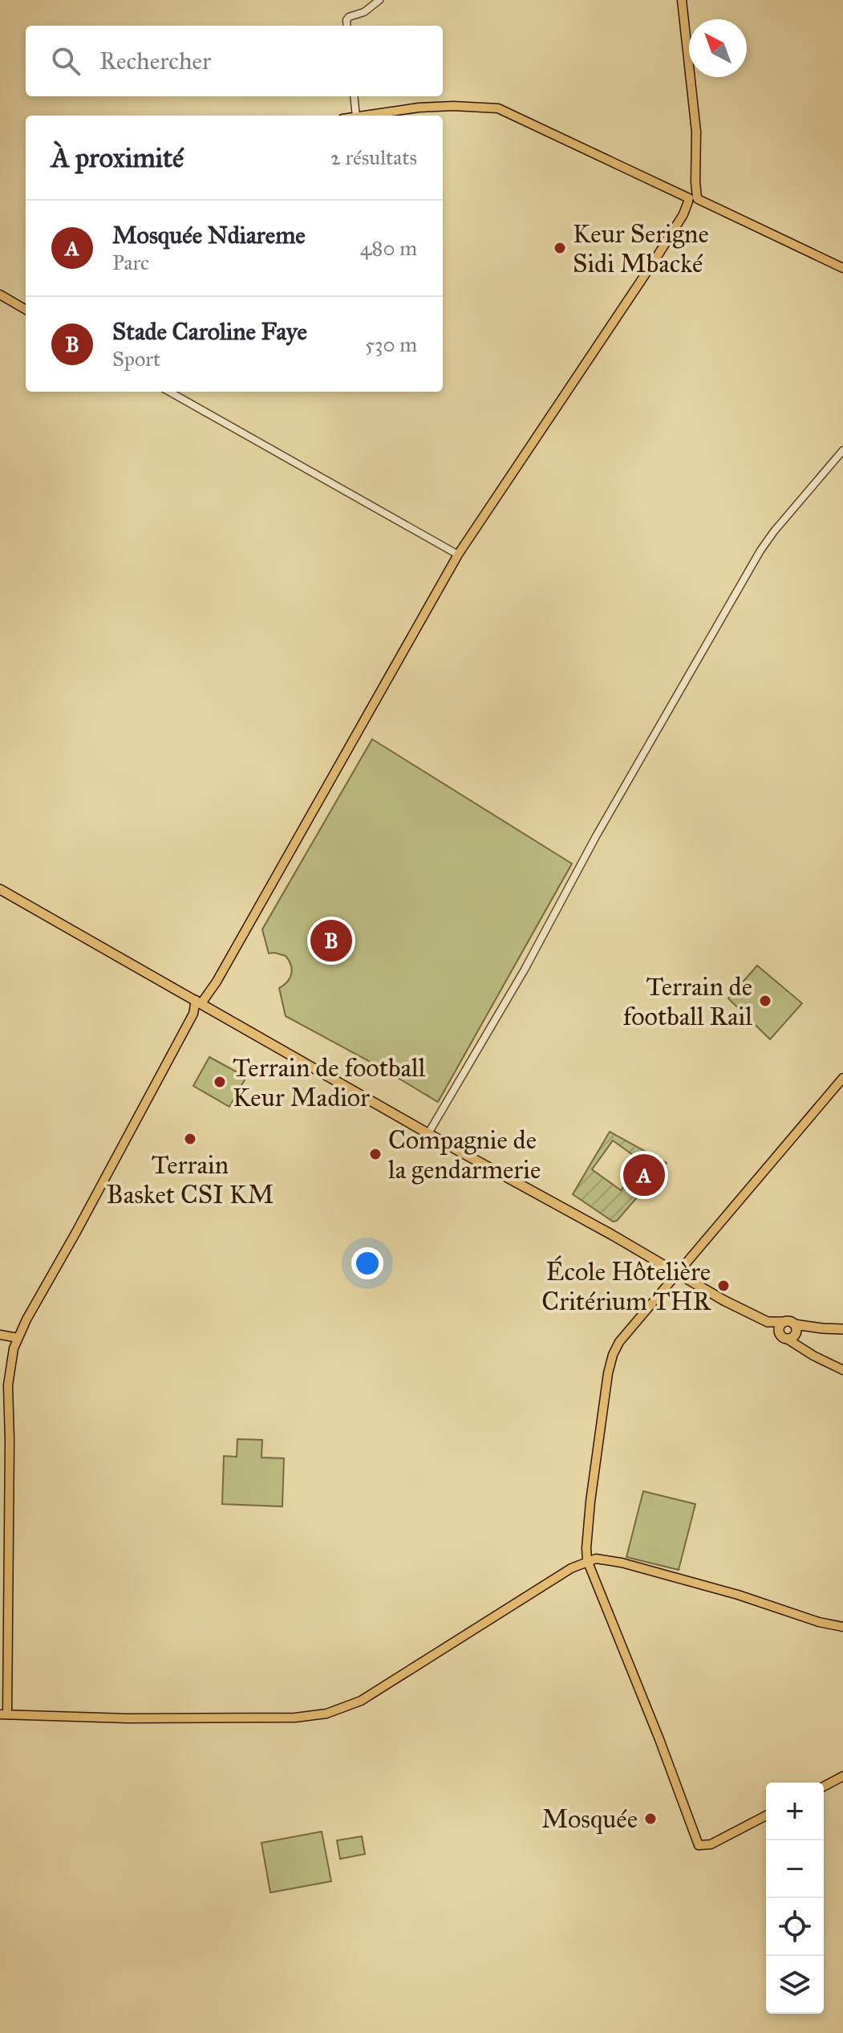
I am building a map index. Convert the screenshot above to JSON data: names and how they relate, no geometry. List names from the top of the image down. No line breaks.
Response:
{"places":["Keur Serigne Sidi Mbacké","Terrain de football Rail","Terrain de football Keur Madior","Terrain Basket CSI KM","Compagnie de la gendarmerie","École Hôtelière Critérium THR","Mosquée"],"north":"top left","page":{"search":"Rechercher","heading":["À proximité","2 résultats"],"list":[{"mark":"A","name":"Mosquée Ndiareme","note":"Parc","value":"480 m"},{"mark":"B","name":"Stade Caroline Faye","note":"Sport","value":"530 m"}],"pins":["B","A"],"map_buttons":["+","−"]}}
